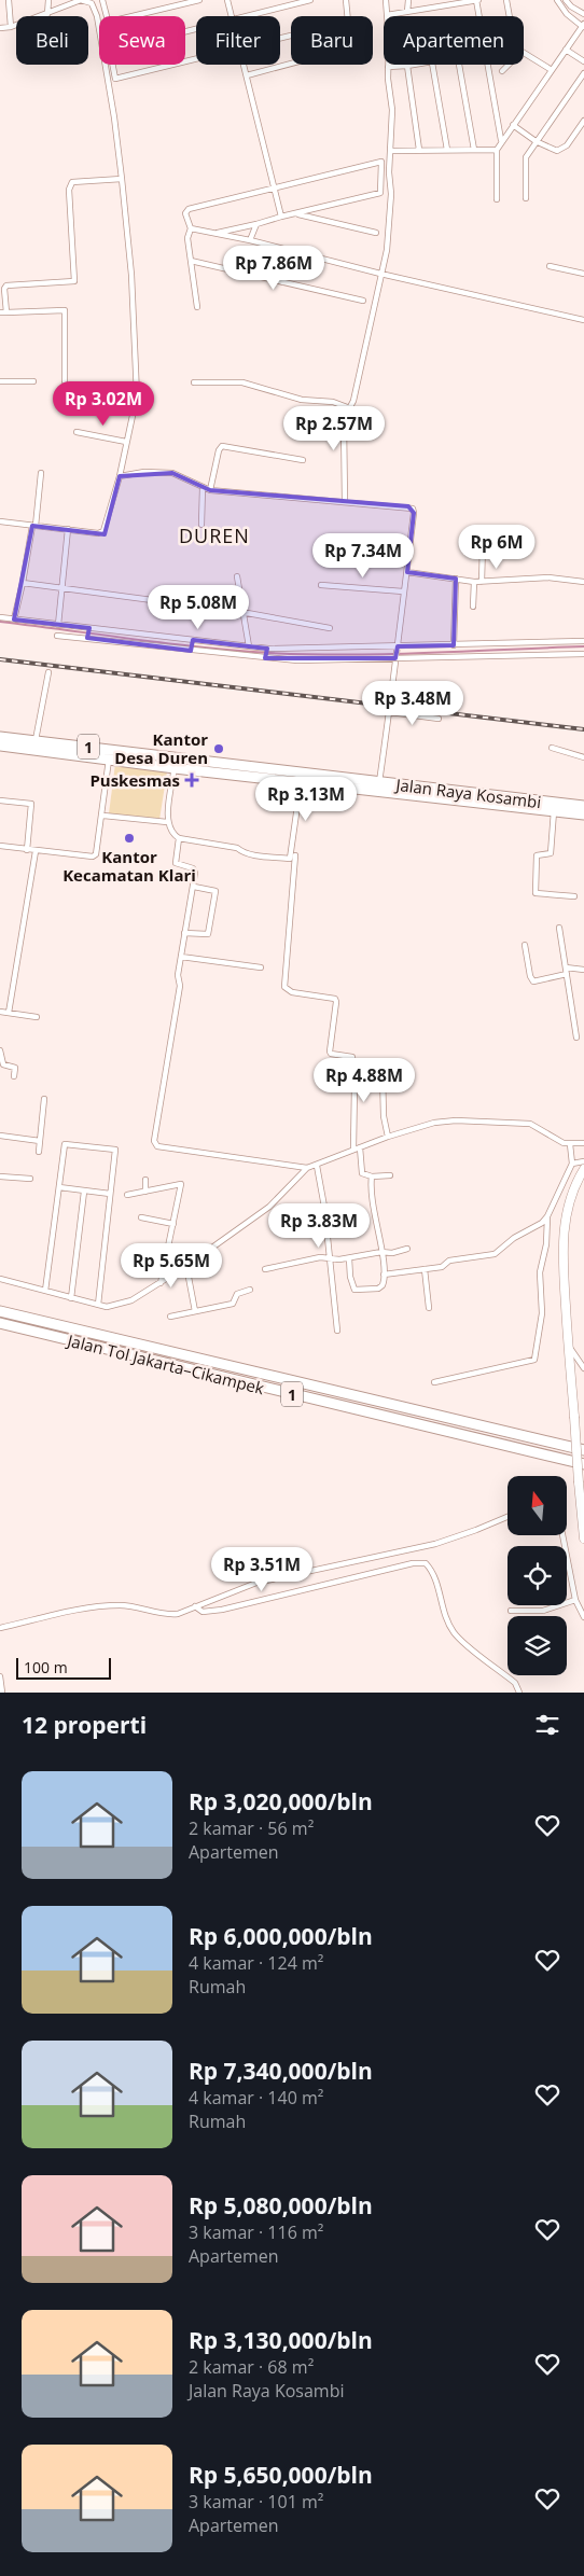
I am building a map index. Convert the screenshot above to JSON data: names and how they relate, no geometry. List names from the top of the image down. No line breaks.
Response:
{"streets":{"highway":["1","Jalan Raya Kosambi","Jalan Tol Jakarta–Cikampek"]},"districts":["DUREN"],"places":{"other":["Kantor Desa Duren","Kantor Kecamatan Klari"],"health":["Puskesmas"]},"scale_bar":"100 m","north":"top","page":{"chip":["Beli","Sewa","Filter","Baru","Apartemen"],"price":["Rp 7.86M","Rp 3.02M","Rp 2.57M","Rp 6M","Rp 7.34M","Rp 5.08M","Rp 3.48M","Rp 3.13M","Rp 4.88M","Rp 3.83M","Rp 5.65M","Rp 3.51M"],"scale":"100 m","heading":"12 properti","list":[{"name":"Rp 3,020,000/bln","note":"2 kamar · 56 m² · Apartemen"},{"name":"Rp 6,000,000/bln","note":"4 kamar · 124 m² · Rumah"},{"name":"Rp 7,340,000/bln","note":"4 kamar · 140 m² · Rumah"},{"name":"Rp 5,080,000/bln","note":"3 kamar · 116 m² · Apartemen"},{"name":"Rp 3,130,000/bln","note":"2 kamar · 68 m² · Jalan Raya Kosambi"},{"name":"Rp 5,650,000/bln","note":"3 kamar · 101 m² · Apartemen"}]}}
